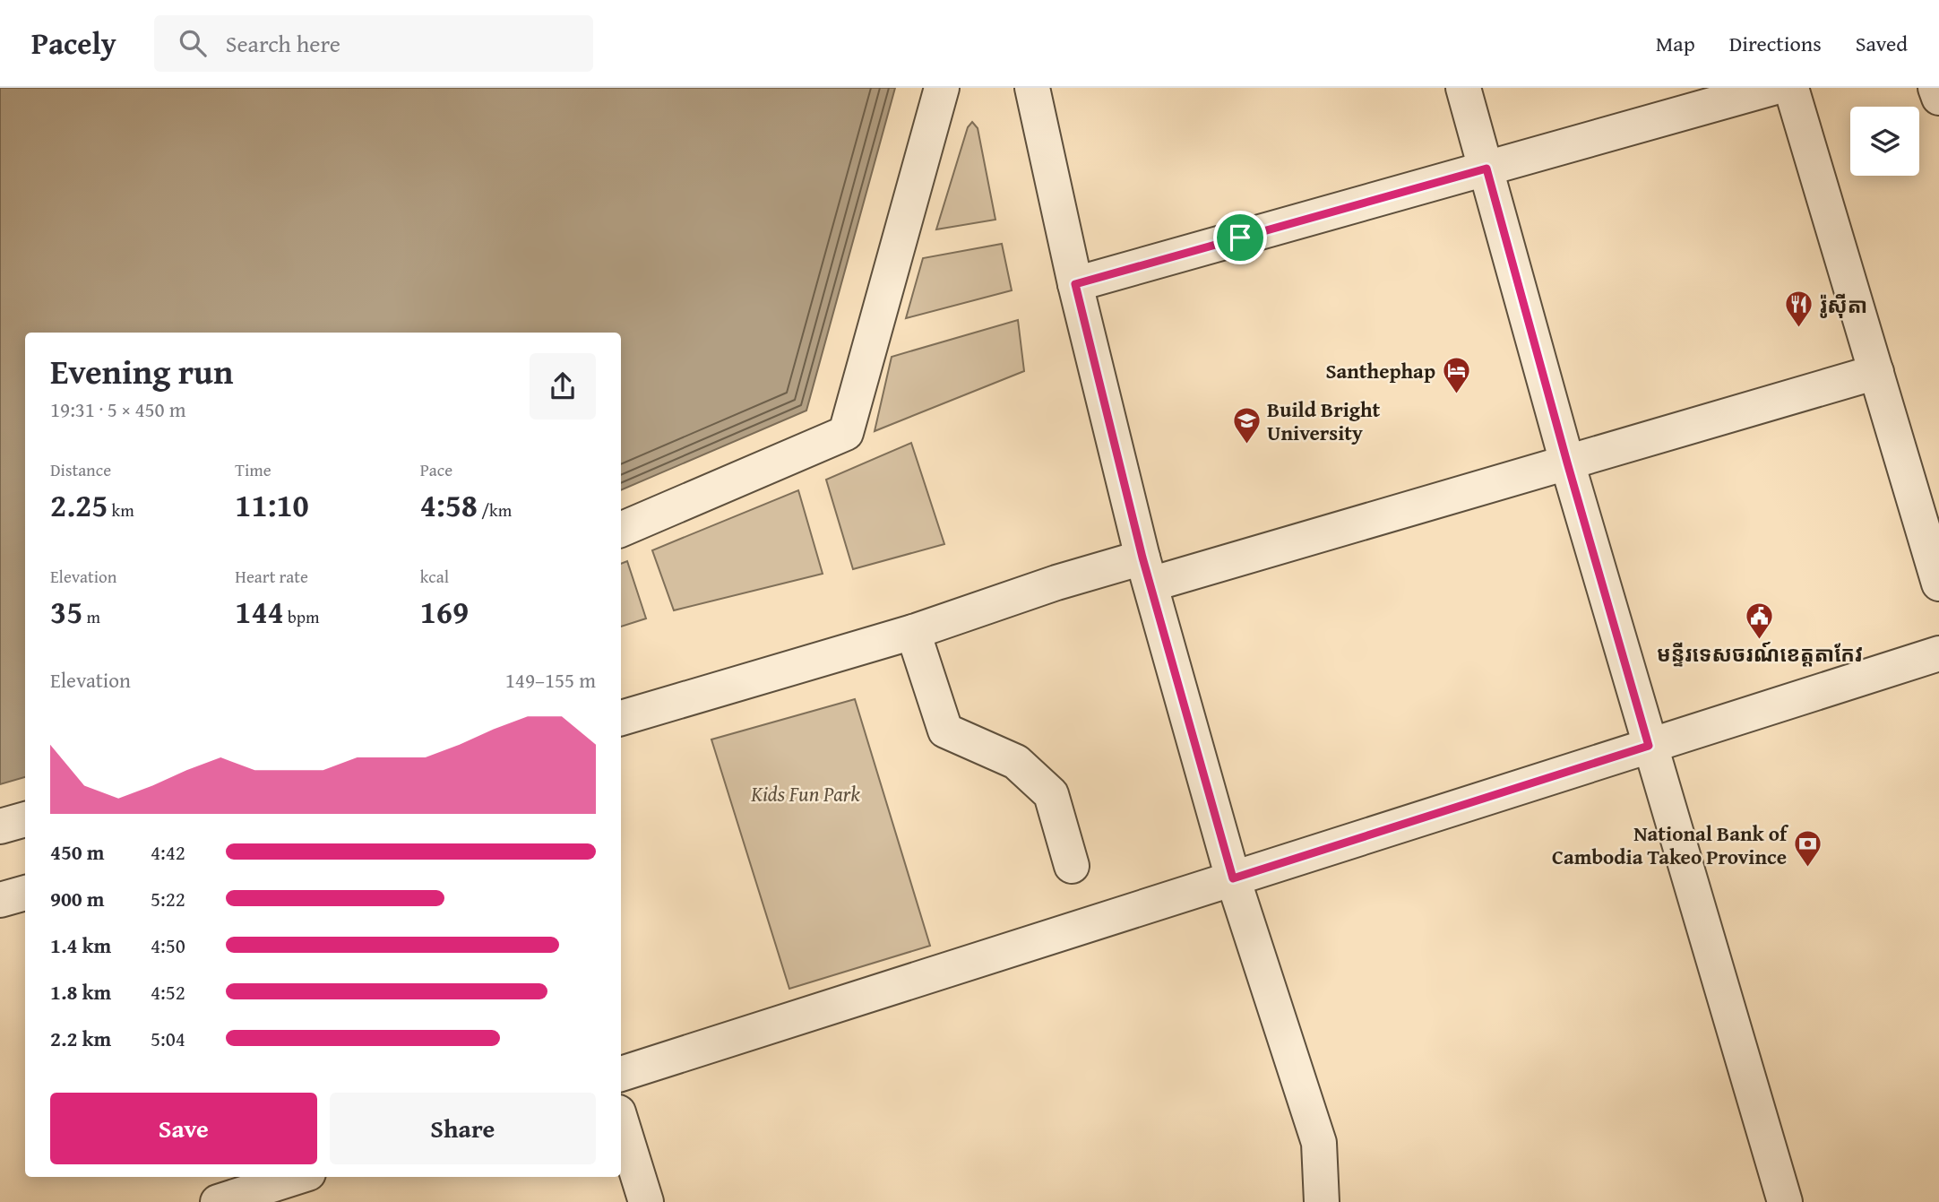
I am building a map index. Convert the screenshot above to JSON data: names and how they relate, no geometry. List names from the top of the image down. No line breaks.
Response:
{"parks":["Kids Fun Park"],"places":{"restaurant":["រ៉ូស៊ីតា"],"hotel":["Santhephap"],"school or university":["Build Bright University"],"public building":["មន្ទីរទេសចរណ៍ខេត្តតាកែវ"],"bank":["National Bank of Cambodia Takeo Province"]},"page":{"header":"Pacely","search":"Search here","nav":["Map","Directions","Saved"],"heading":["Evening run","19:31 · 5 × 450 m"],"stats":[["Distance","2.25 km"],["Time","11:10"],["Pace","4:58 /km"],["Elevation","35 m"],["Heart rate","144 bpm"],["kcal","169"]],"chart":["Elevation","149–155 m"],"list":[{"name":"450 m","note":"4:42"},{"name":"900 m","note":"5:22"},{"name":"1.4 km","note":"4:50"},{"name":"1.8 km","note":"4:52"},{"name":"2.2 km","note":"5:04"}],"buttons":["Save","Share"]}}
